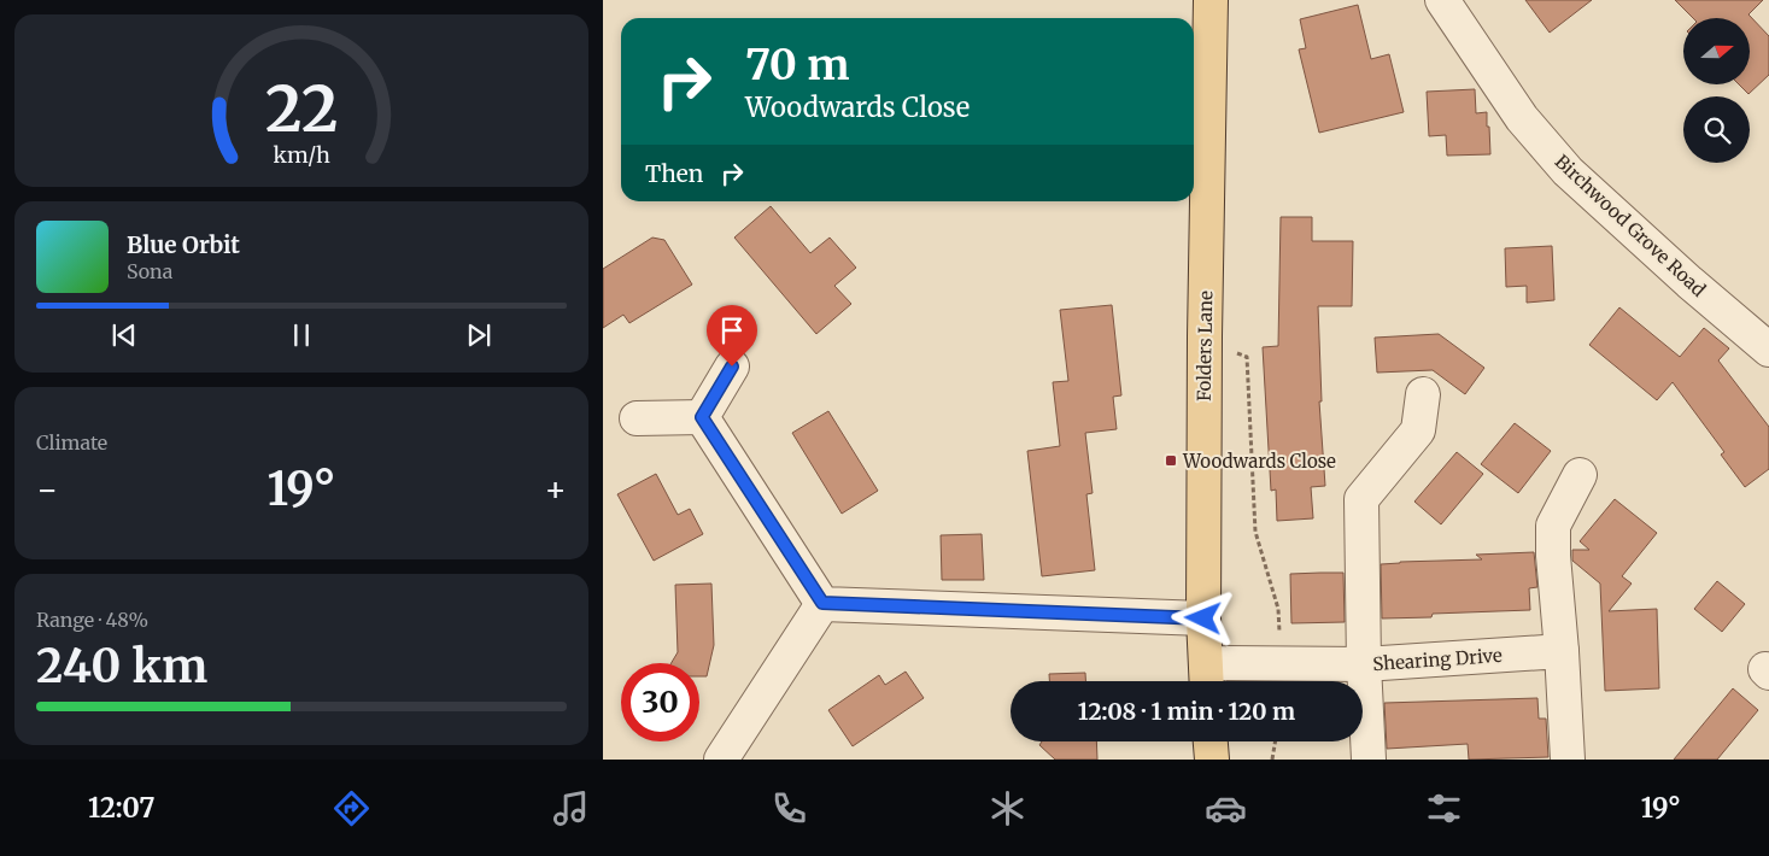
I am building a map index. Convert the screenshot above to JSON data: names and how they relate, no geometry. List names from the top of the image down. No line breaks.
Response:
{"streets":{"main road":["Folders Lane"],"street":["Birchwood Grove Road","Shearing Drive"]},"crossings":[["Folders Lane","Shearing Drive"]],"places":{"transit":["Woodwards Close"]},"north":"right","page":{"turn":["70 m","Woodwards Close"],"then":"Then","song":["Blue Orbit","Sona"],"tile":["Climate",["Range · 48%","240 km"]],"heat":["−","19°","+"],"limit":"30","trip":"12:08 · 1 min · 120 m","tabs":["12:07","19°"],"gauge":["22","km/h"]}}
